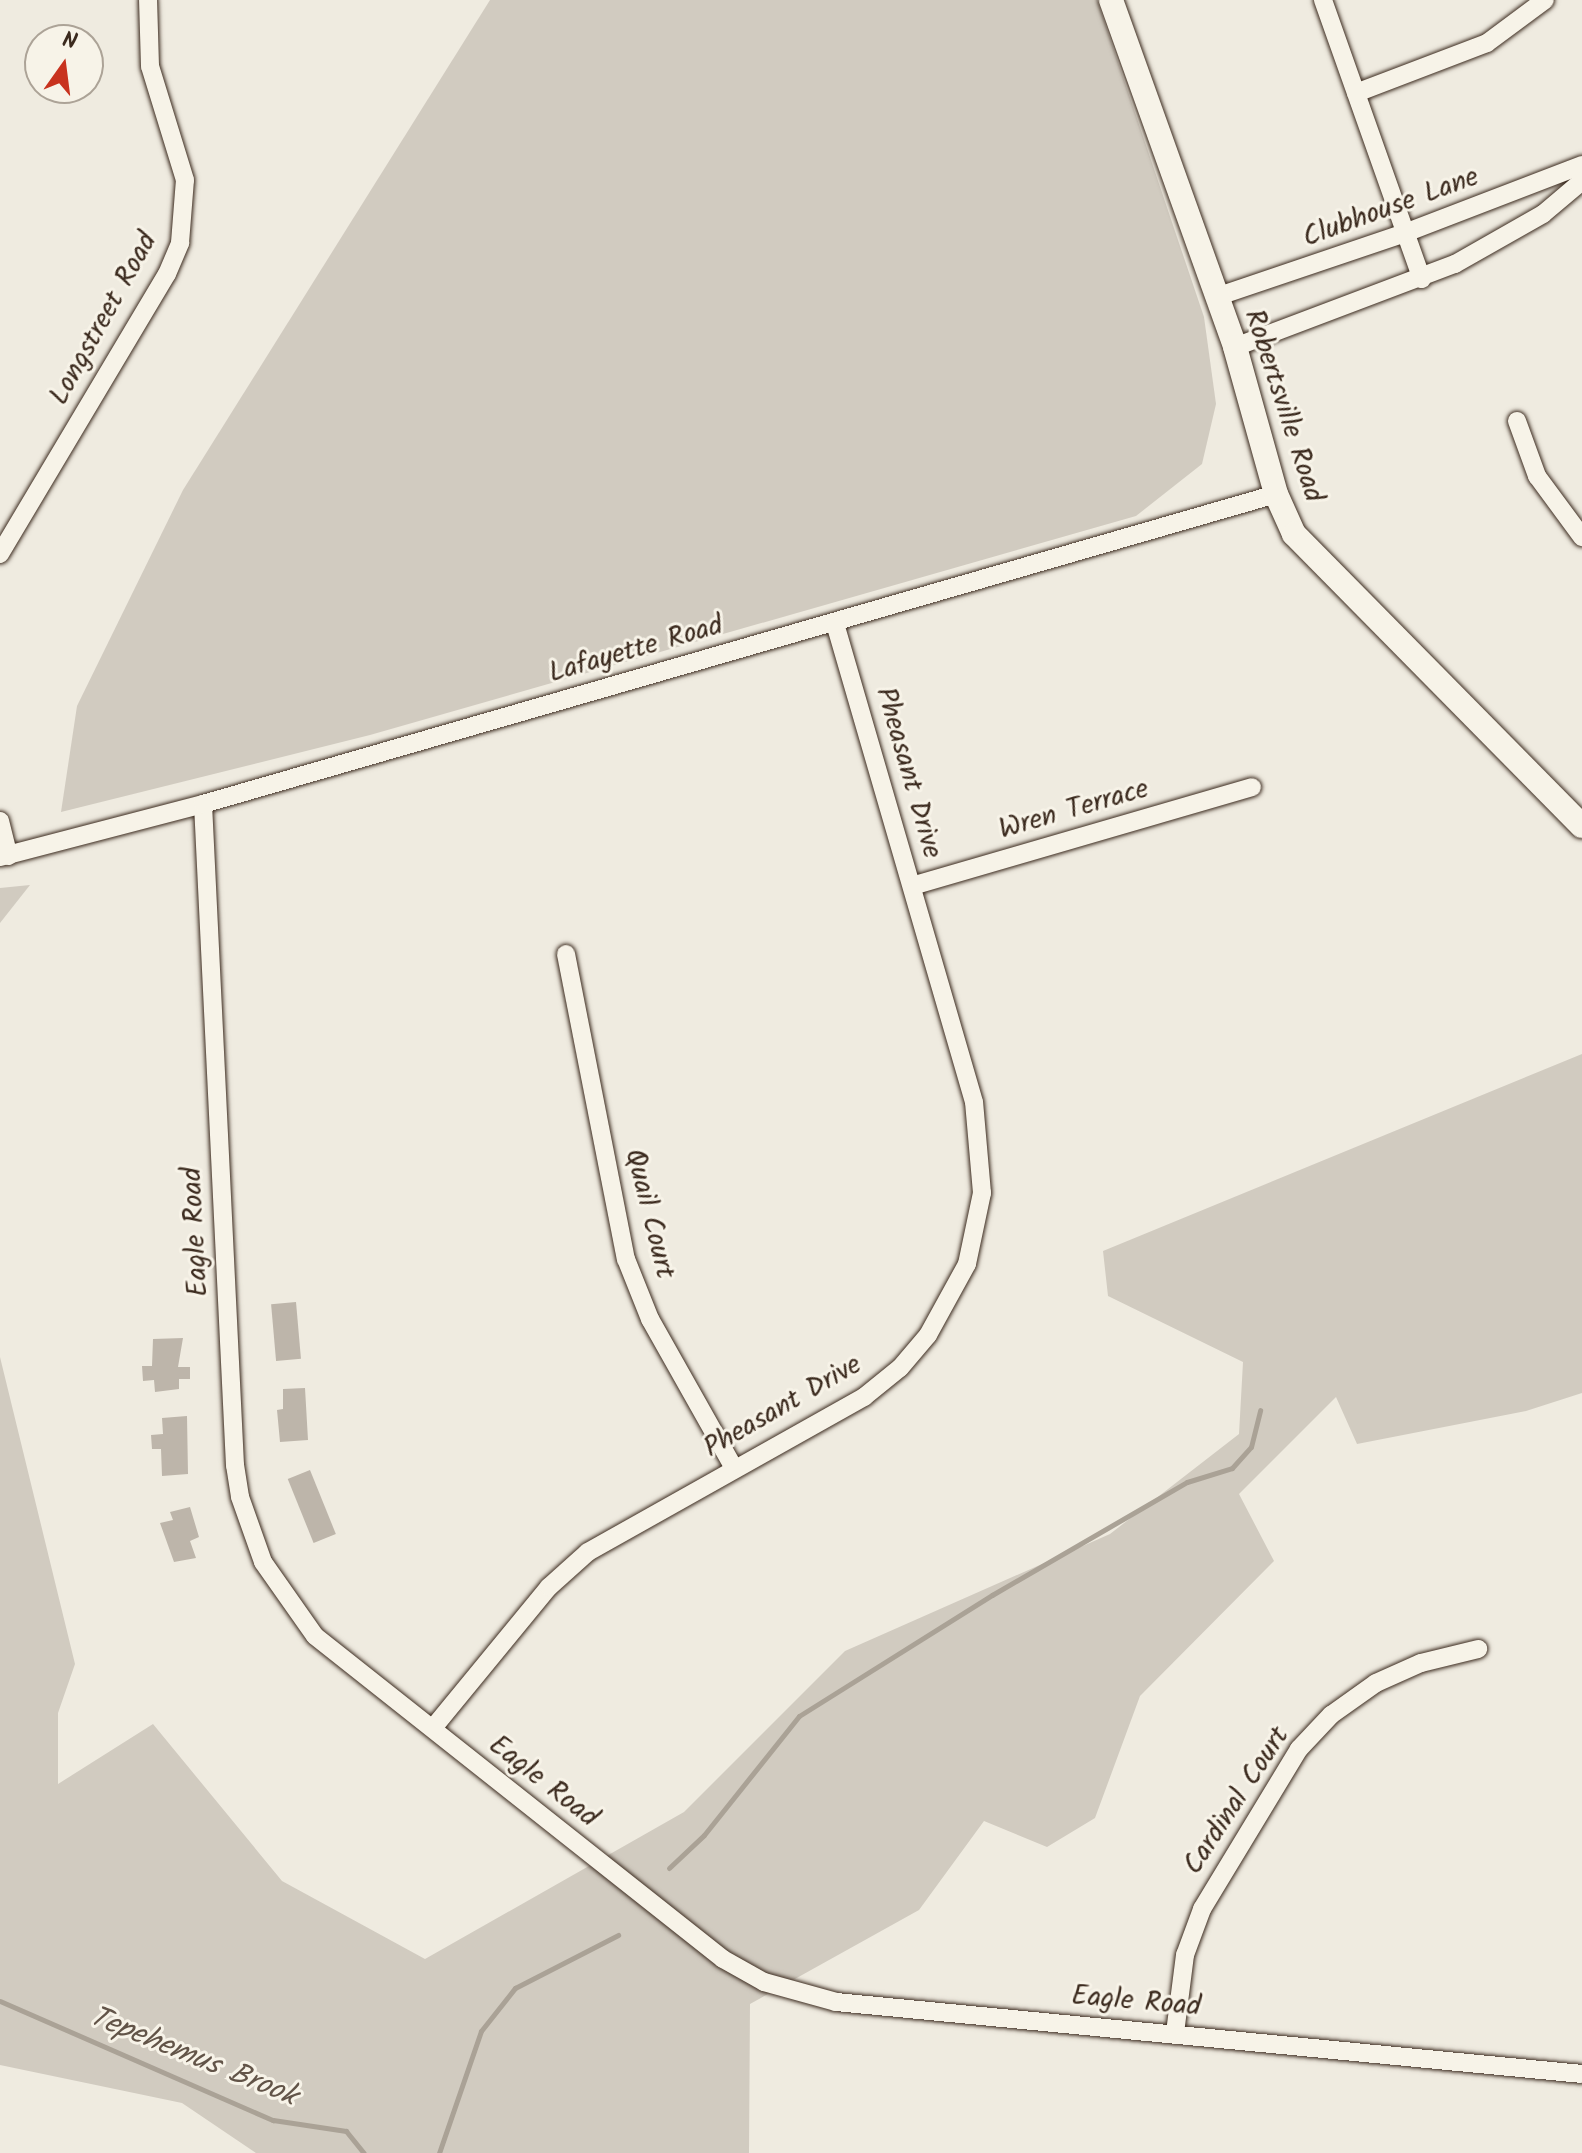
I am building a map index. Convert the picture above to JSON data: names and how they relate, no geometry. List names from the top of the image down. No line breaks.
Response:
{"streets":{"street":["Clubhouse Lane","Longstreet Road","Robertsville Road","Lafayette Road","Pheasant Drive","Wren Terrace","Quail Court","Eagle Road","Cardinal Court"]},"crossings":[["Clubhouse Lane","Robertsville Road"],["Robertsville Road","Lafayette Road"],["Lafayette Road","Pheasant Drive"],["Lafayette Road","Eagle Road"],["Pheasant Drive","Wren Terrace"],["Pheasant Drive","Quail Court"],["Pheasant Drive","Eagle Road"],["Eagle Road","Cardinal Court"]],"water":["Tepehemus Brook"],"north":"top"}
